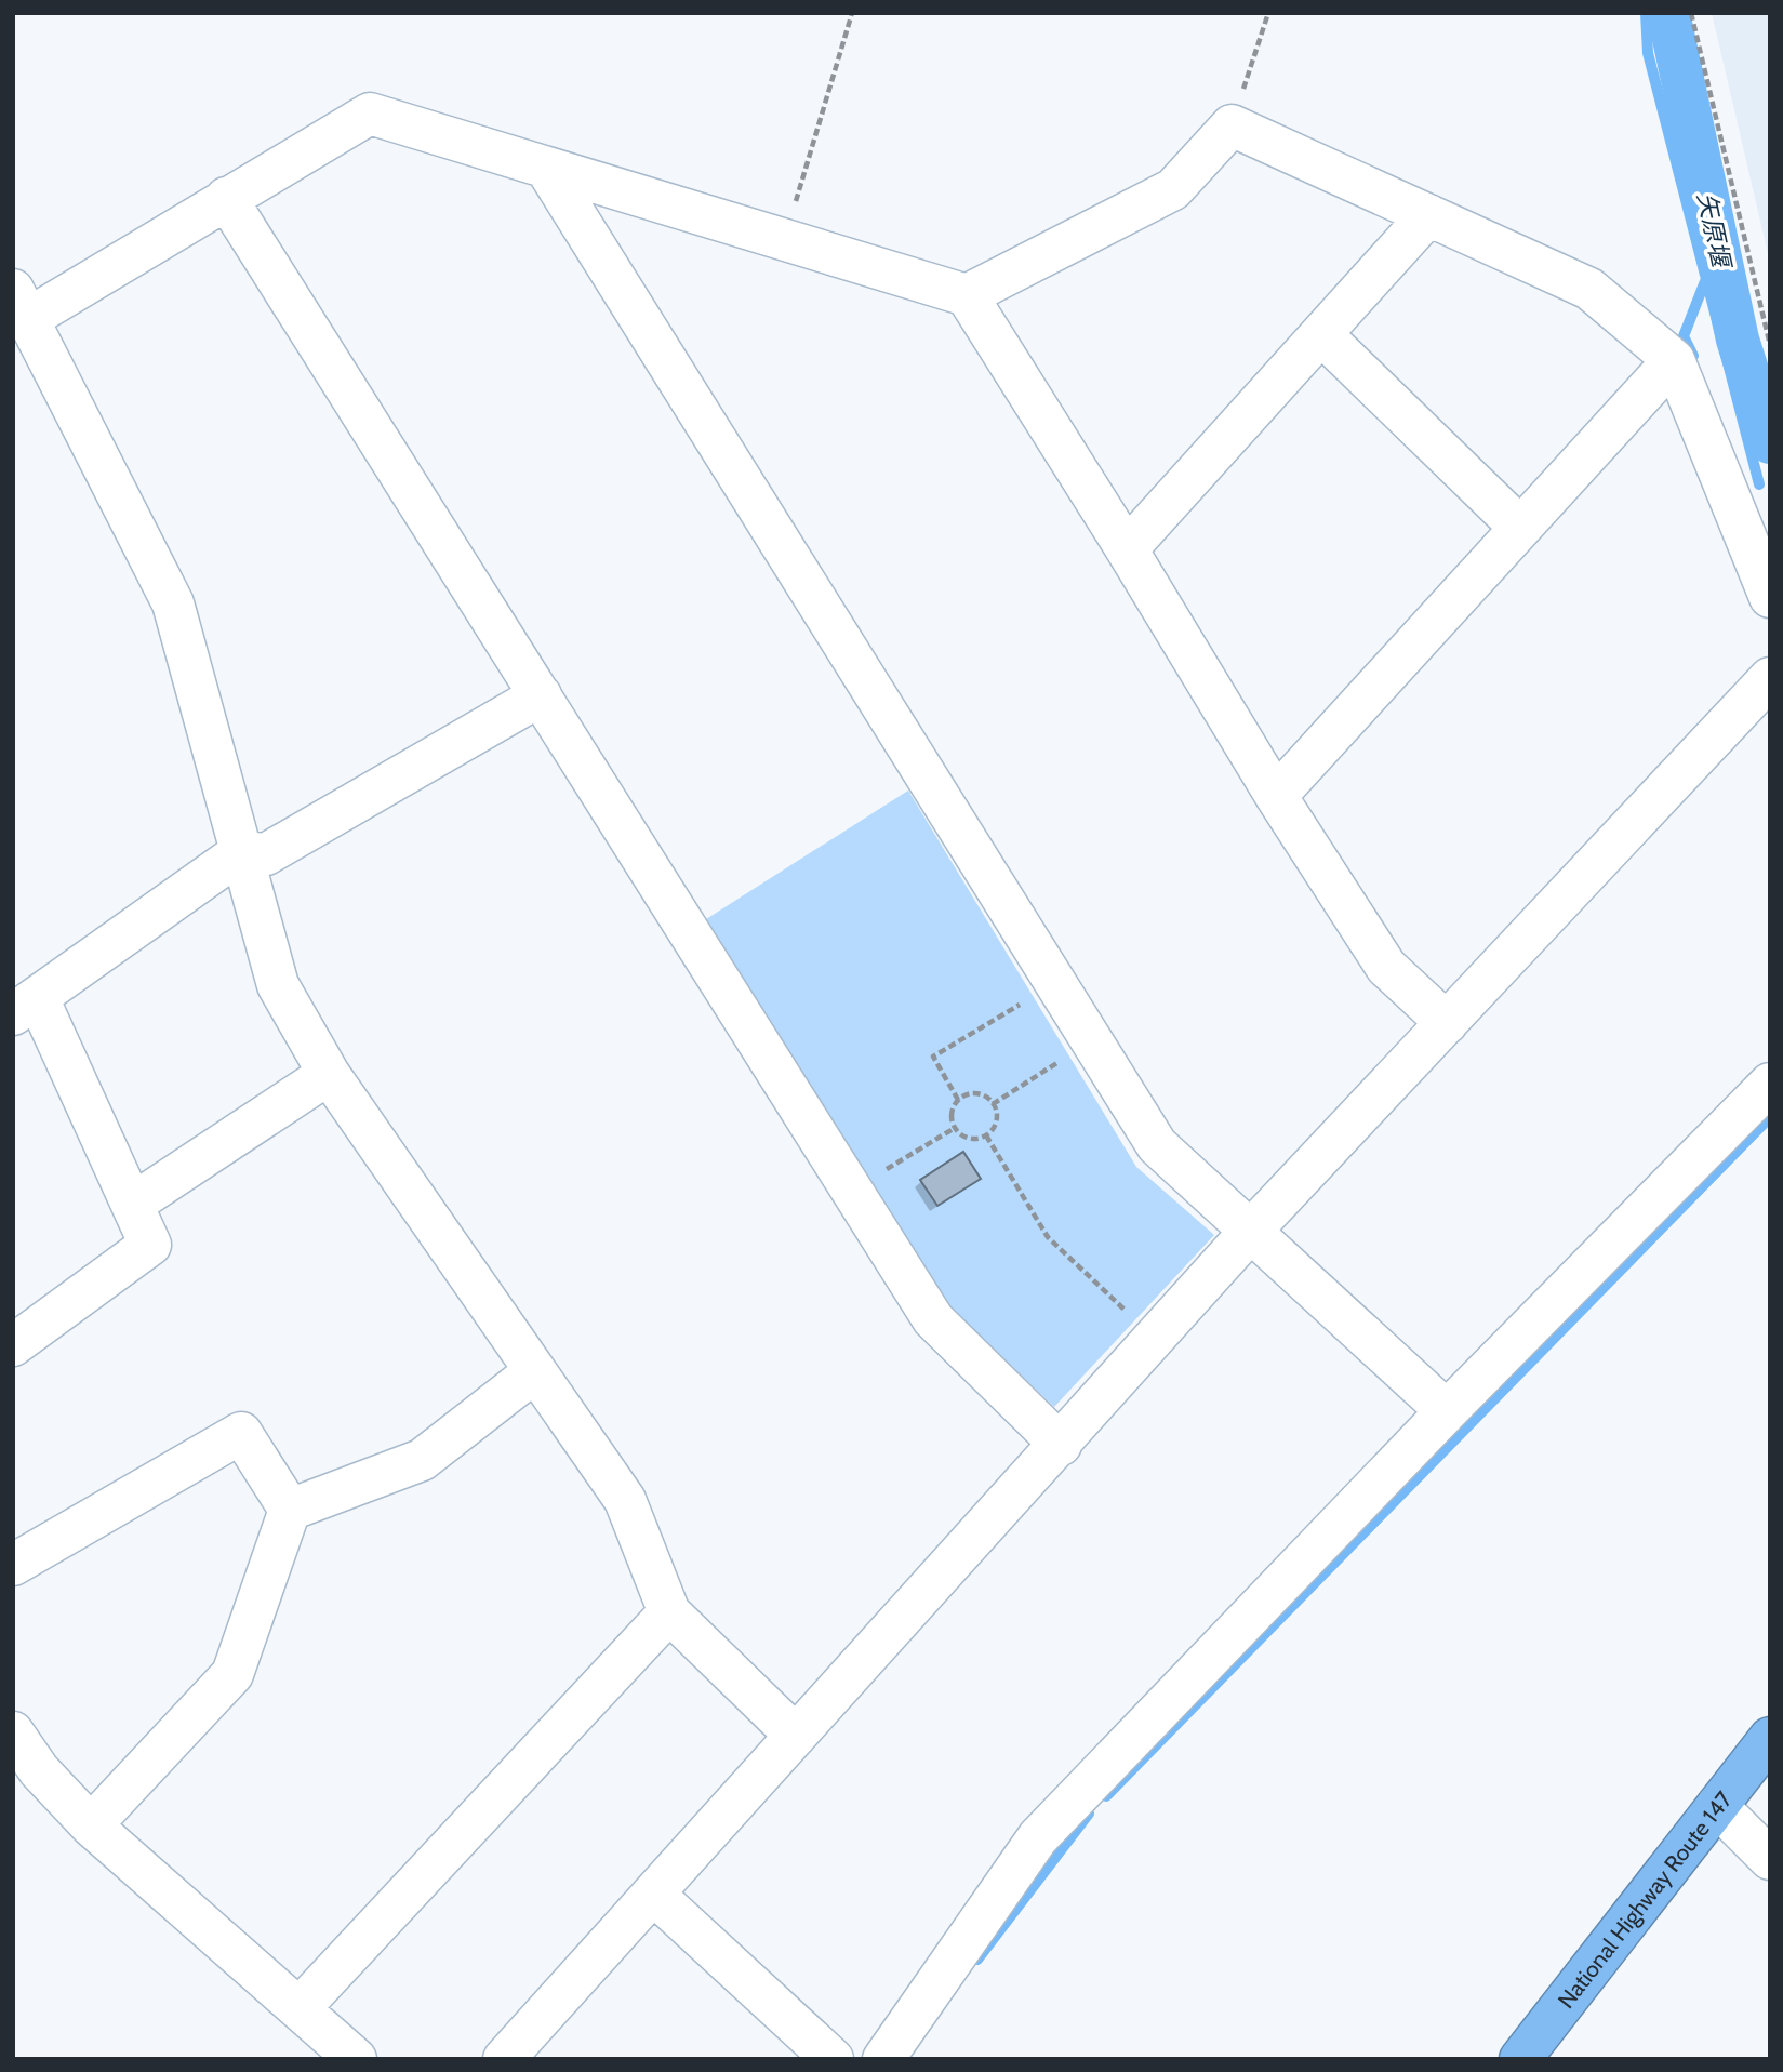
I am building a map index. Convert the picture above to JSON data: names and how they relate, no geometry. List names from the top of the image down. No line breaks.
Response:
{"streets":{"highway":["National Highway Route 147"]},"water":["矢原堰"]}
